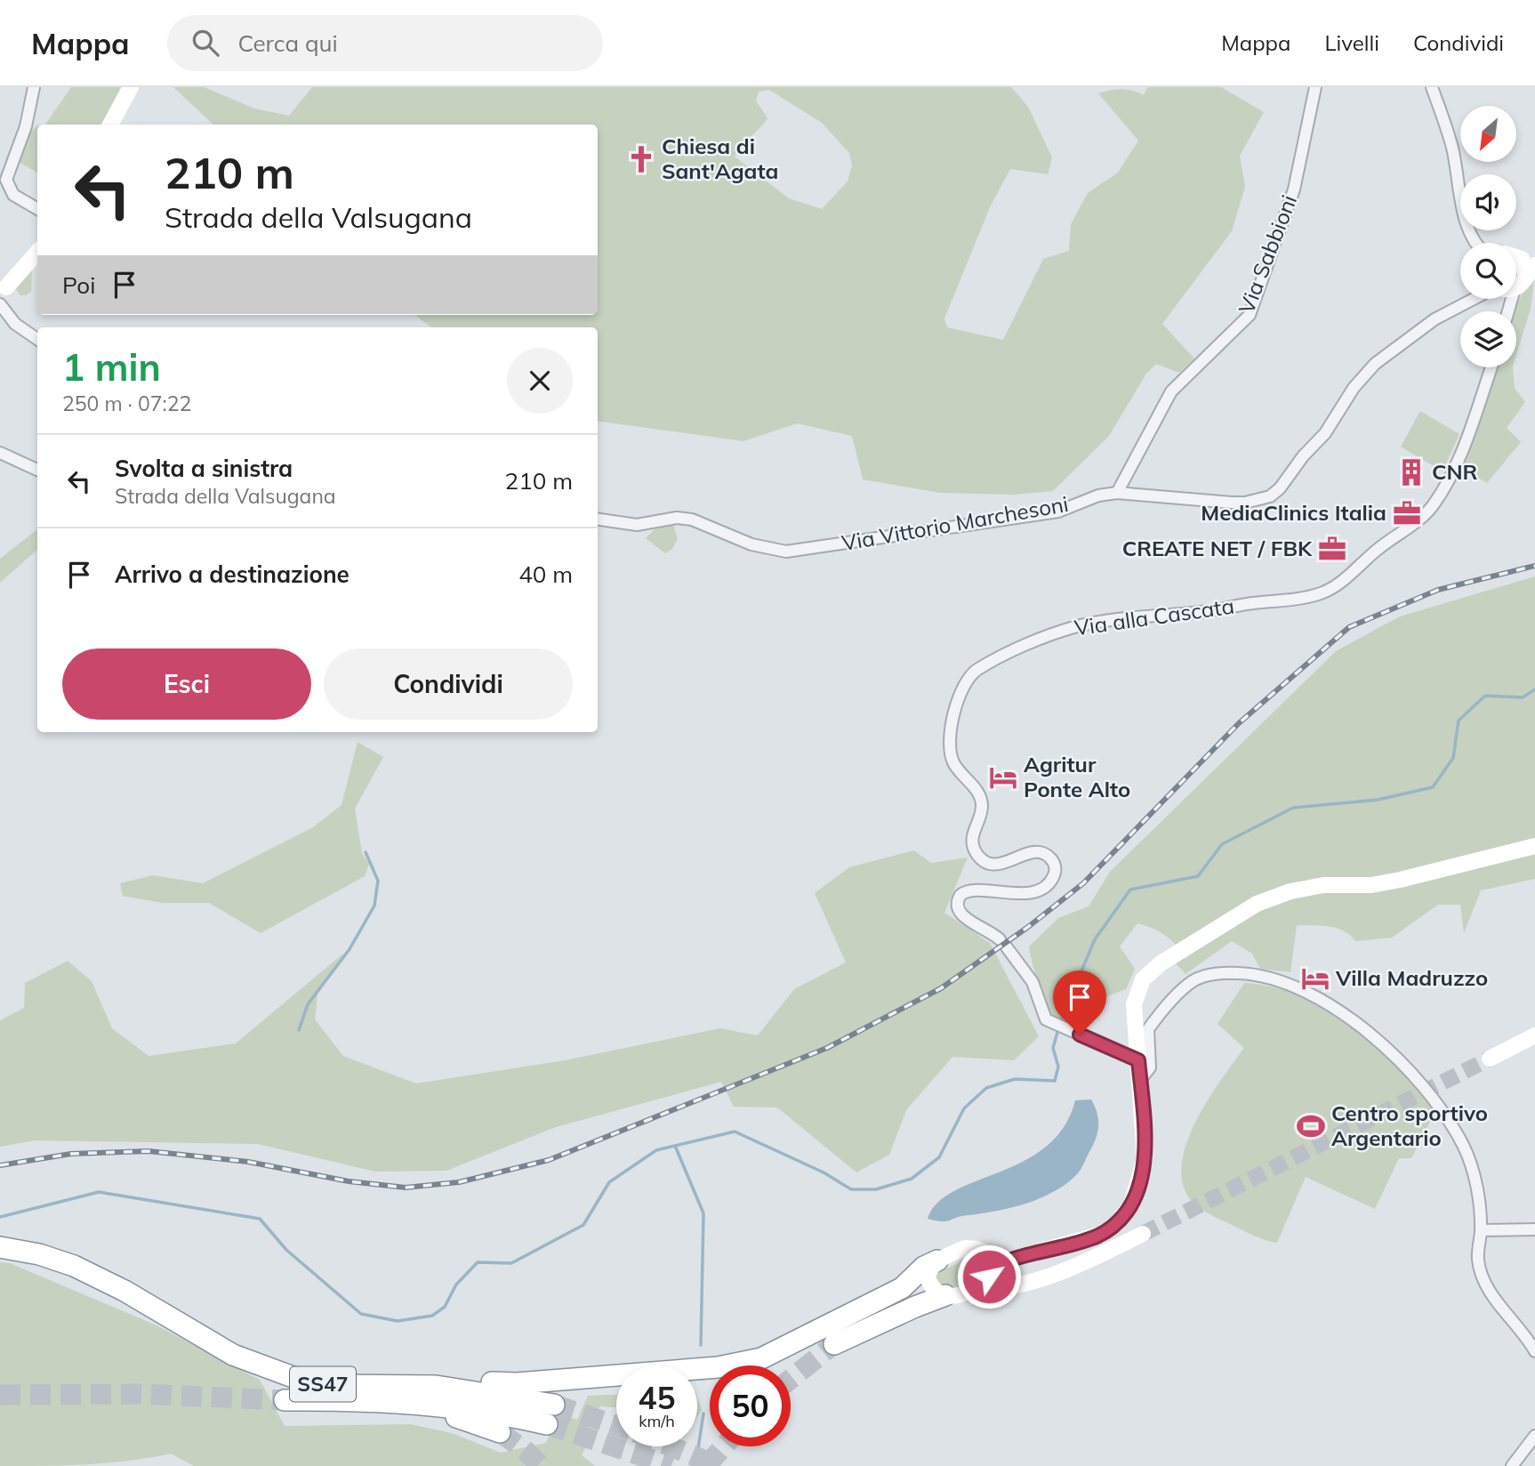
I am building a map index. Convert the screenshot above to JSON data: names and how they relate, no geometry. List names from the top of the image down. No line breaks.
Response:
{"streets":{"highway":["SS47"],"street":["Via Sabbioni","Via Vittorio Marchesoni","Via alla Cascata"]},"crossings":[["Via Sabbioni","Via Vittorio Marchesoni"]],"places":{"church":["Chiesa di Sant'Agata"],"building":["CNR"],"office":["MediaClinics Italia","CREATE NET / FBK"],"hotel":["Agritur Ponte Alto","Villa Madruzzo"],"sports":["Centro sportivo Argentario"]},"north":"bottom left","page":{"header":"Mappa","search":"Cerca qui","nav":["Mappa","Livelli","Condividi"],"turn":["210 m","Strada della Valsugana"],"then":"Poi","heading":["1 min","250 m · 07:22"],"list":[{"name":"Svolta a sinistra","note":"Strada della Valsugana","value":"210 m"},{"name":"Arrivo a destinazione","value":"40 m"}],"buttons":["Esci","Condividi"],"speed":"45 km/h","limit":"50"}}
